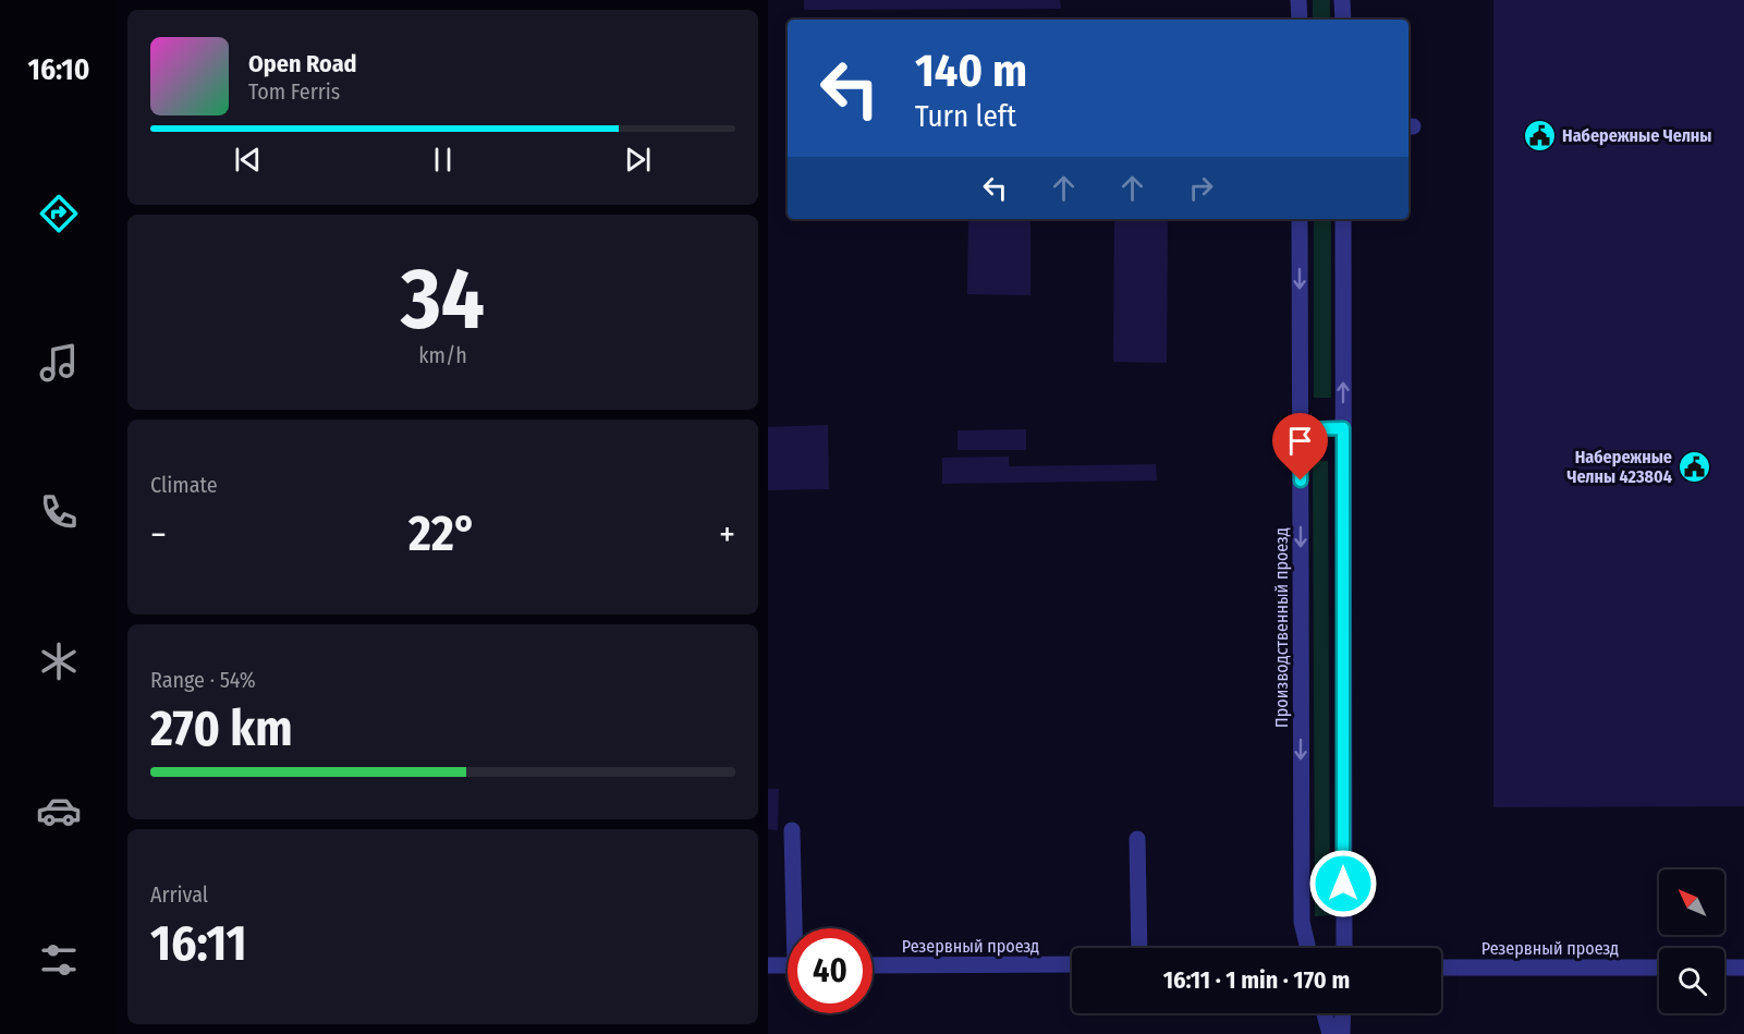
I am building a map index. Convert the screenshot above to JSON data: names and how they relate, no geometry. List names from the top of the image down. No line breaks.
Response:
{"streets":{"street":["Производственный проезд","Резервный проезд"]},"places":{"public building":["Набережные Челны","Набережные Челны 423804"]},"north":"top left","page":{"tabs":"16:10","turn":["140 m","Turn left"],"song":["Open Road","Tom Ferris"],"tile":[["34","km/h"],"Climate",["Range · 54%","270 km"],["Arrival","16:11"]],"heat":["−","22°","+"],"limit":"40","trip":"16:11 · 1 min · 170 m"}}
